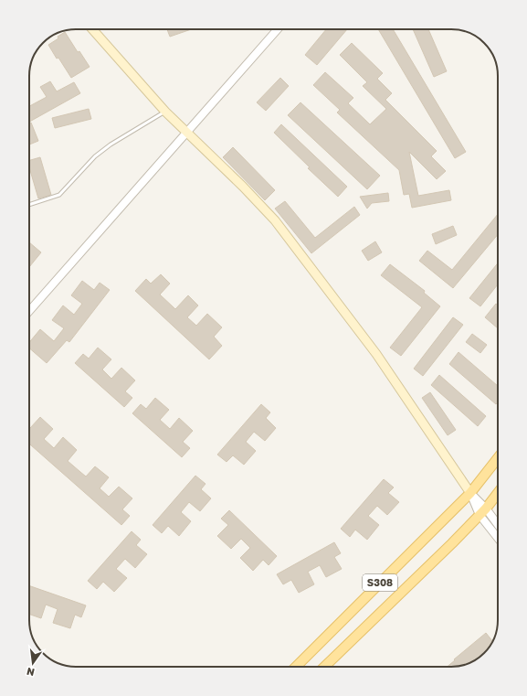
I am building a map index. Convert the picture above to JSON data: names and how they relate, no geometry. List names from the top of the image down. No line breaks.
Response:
{"streets":{"main road":["S308"]},"north":"bottom"}
